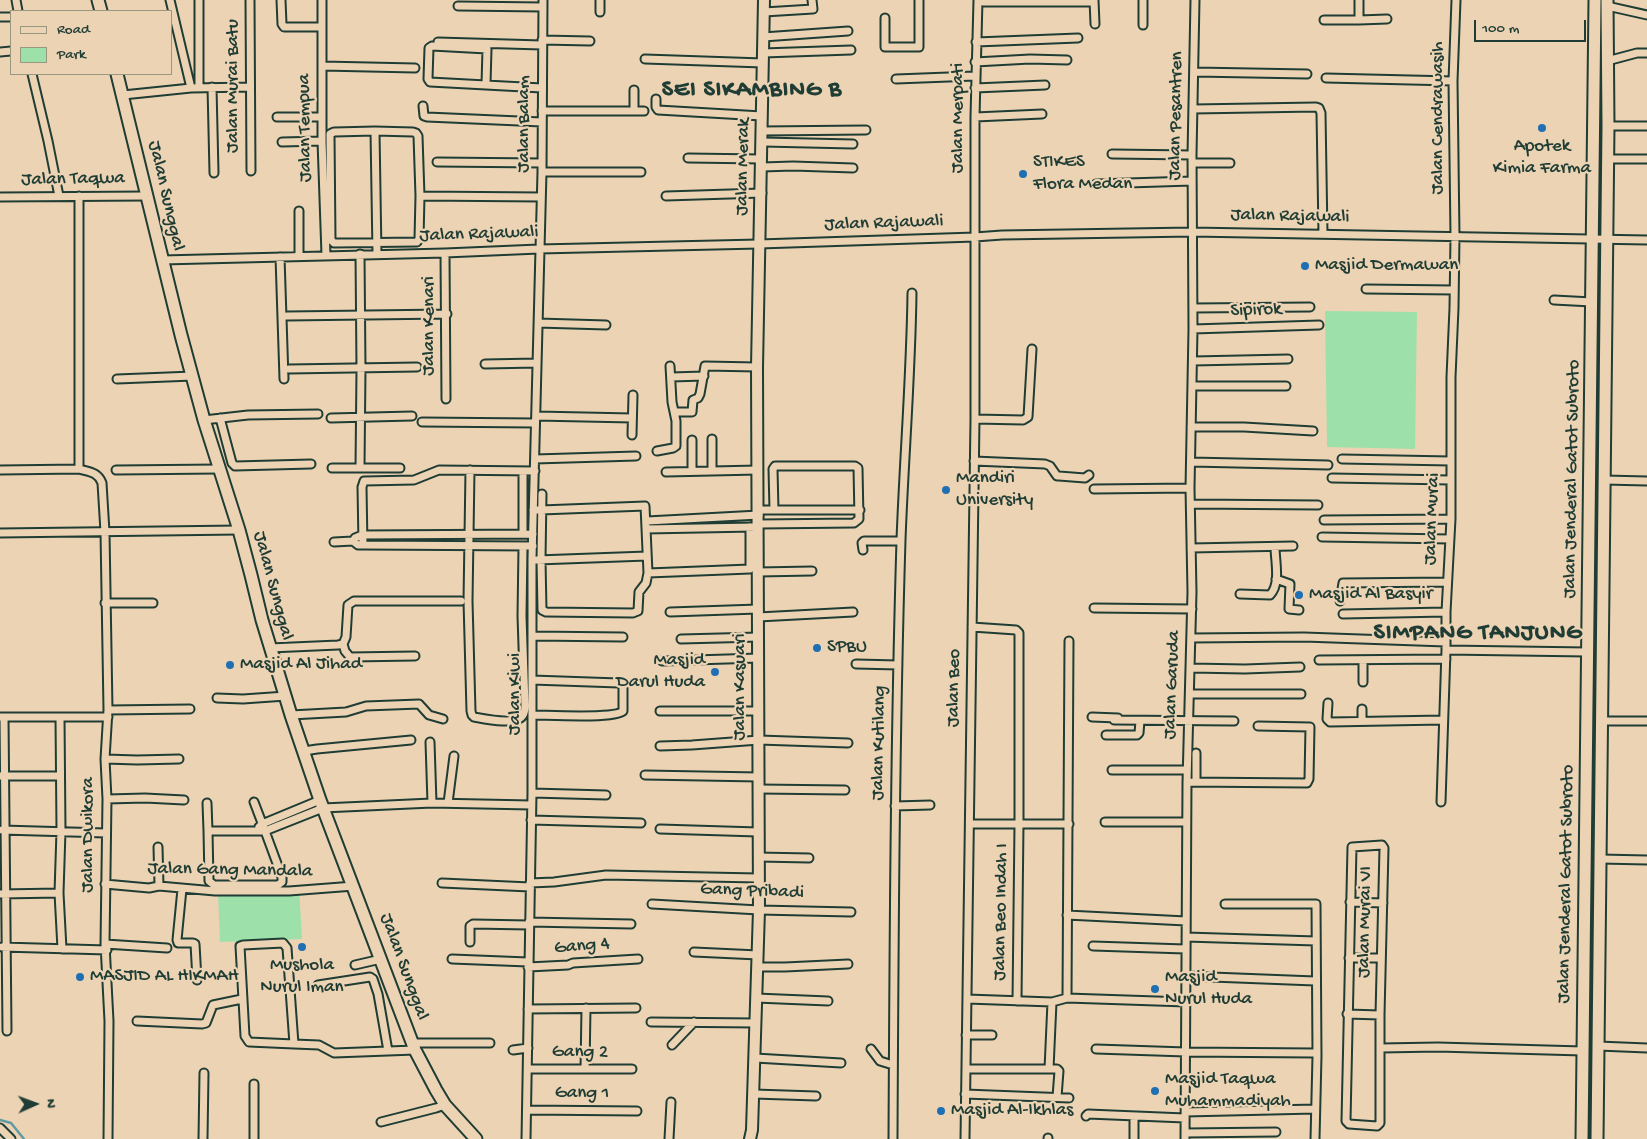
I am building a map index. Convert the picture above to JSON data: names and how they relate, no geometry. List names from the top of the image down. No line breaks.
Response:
{"streets":{"main road":["Jalan Sunggal","Jalan Jenderal Gatot Subroto"],"street":["Jalan Murai Batu","Jalan Pesantren","Jalan Merpati","Jalan Cendrawasih","Jalan Balam","Jalan Tempua","Jalan Merak","Jalan Taqwa","Jalan Rajawali","Sipirok","Jalan Kenari","Jalan Murai","Jalan Garuda","Jalan Kasuari","Jalan Beo","Jalan Kiwi","Jalan Kutilang","Jalan Dwikora","Jalan Gang Mandala","Gang Pribadi","Jalan Beo Indah I","Jalan Murai VI","Gang 4","Gang 2","Gang 1"]},"crossings":[["Jalan Pesantren","Jalan Rajawali"],["Jalan Pesantren","Jalan Garuda"],["Jalan Merpati","Jalan Rajawali"],["Jalan Merpati","Jalan Beo"],["Jalan Cendrawasih","Jalan Rajawali"],["Jalan Cendrawasih","Jalan Murai"],["Jalan Balam","Jalan Rajawali"],["Jalan Balam","Jalan Kiwi"],["Jalan Tempua","Jalan Rajawali"],["Jalan Merak","Jalan Rajawali"],["Jalan Merak","Jalan Kasuari"],["Jalan Taqwa","Jalan Sunggal"],["Jalan Sunggal","Jalan Rajawali"],["Jalan Sunggal","Jalan Gang Mandala"],["Jalan Rajawali","Jalan Kenari"],["Jalan Rajawali","Jalan Jenderal Gatot Subroto"],["Jalan Rajawali","Jalan Murai"],["Jalan Rajawali","Jalan Garuda"],["Jalan Rajawali","Jalan Kasuari"],["Jalan Rajawali","Jalan Beo"],["Jalan Rajawali","Jalan Kiwi"],["Sipirok","Jalan Garuda"],["Jalan Kasuari","Gang Pribadi"],["Jalan Beo","Jalan Beo Indah I"],["Jalan Kiwi","Gang 4"],["Jalan Kiwi","Gang 2"],["Jalan Kiwi","Gang 1"],["Jalan Dwikora","Jalan Gang Mandala"]],"districts":["SEI SIKAMBING B","SIMPANG TANJUNG"],"places":["Apotek Kimia Farma","STIKES Flora Medan","Masjid Dermawan","Mandiri University","Masjid Al Basyir","SPBU","Masjid Al Jihad","Masjid Darul Huda","Mushola Nurul Iman","MASJID AL HIKMAH","Masjid Nurul Huda","Masjid Taqwa Muhammadiyah","Masjid Al-Ikhlas"],"legend":["Road","Park"],"scale_bar":"100 m","north":"right"}
